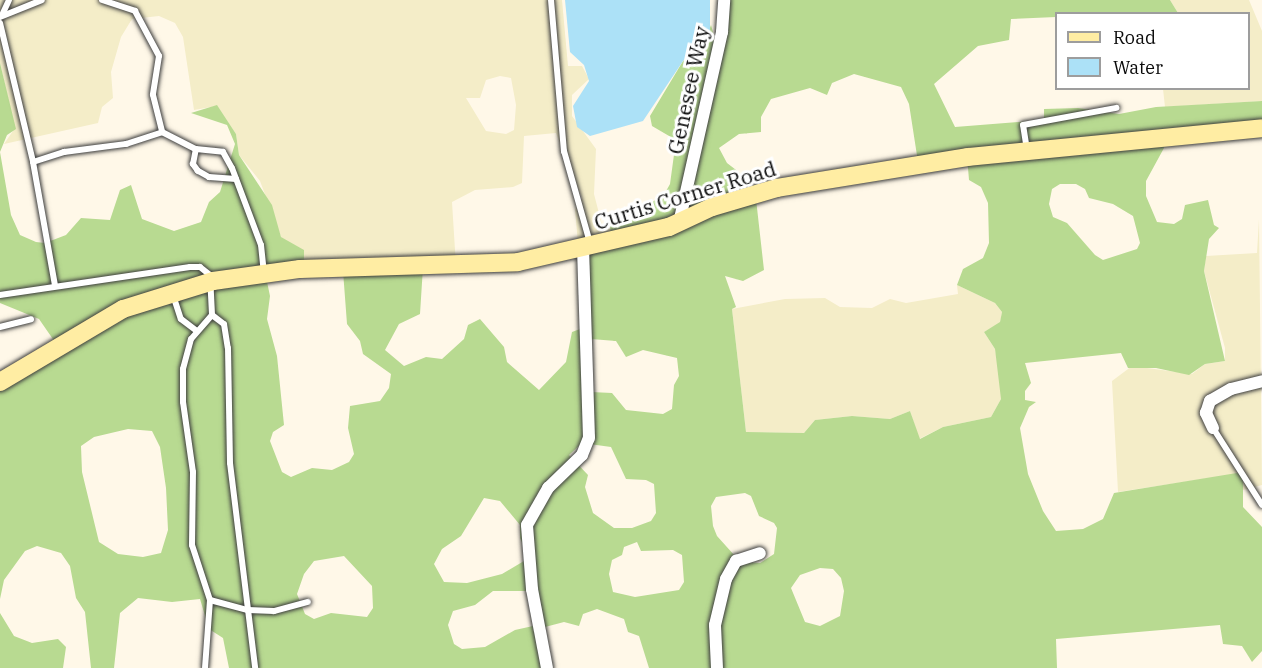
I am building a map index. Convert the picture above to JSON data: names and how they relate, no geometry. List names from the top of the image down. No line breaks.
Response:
{"streets":{"street":["Genesee Way","Curtis Corner Road"]},"crossings":[["Genesee Way","Curtis Corner Road"]],"legend":["Road","Water"]}
